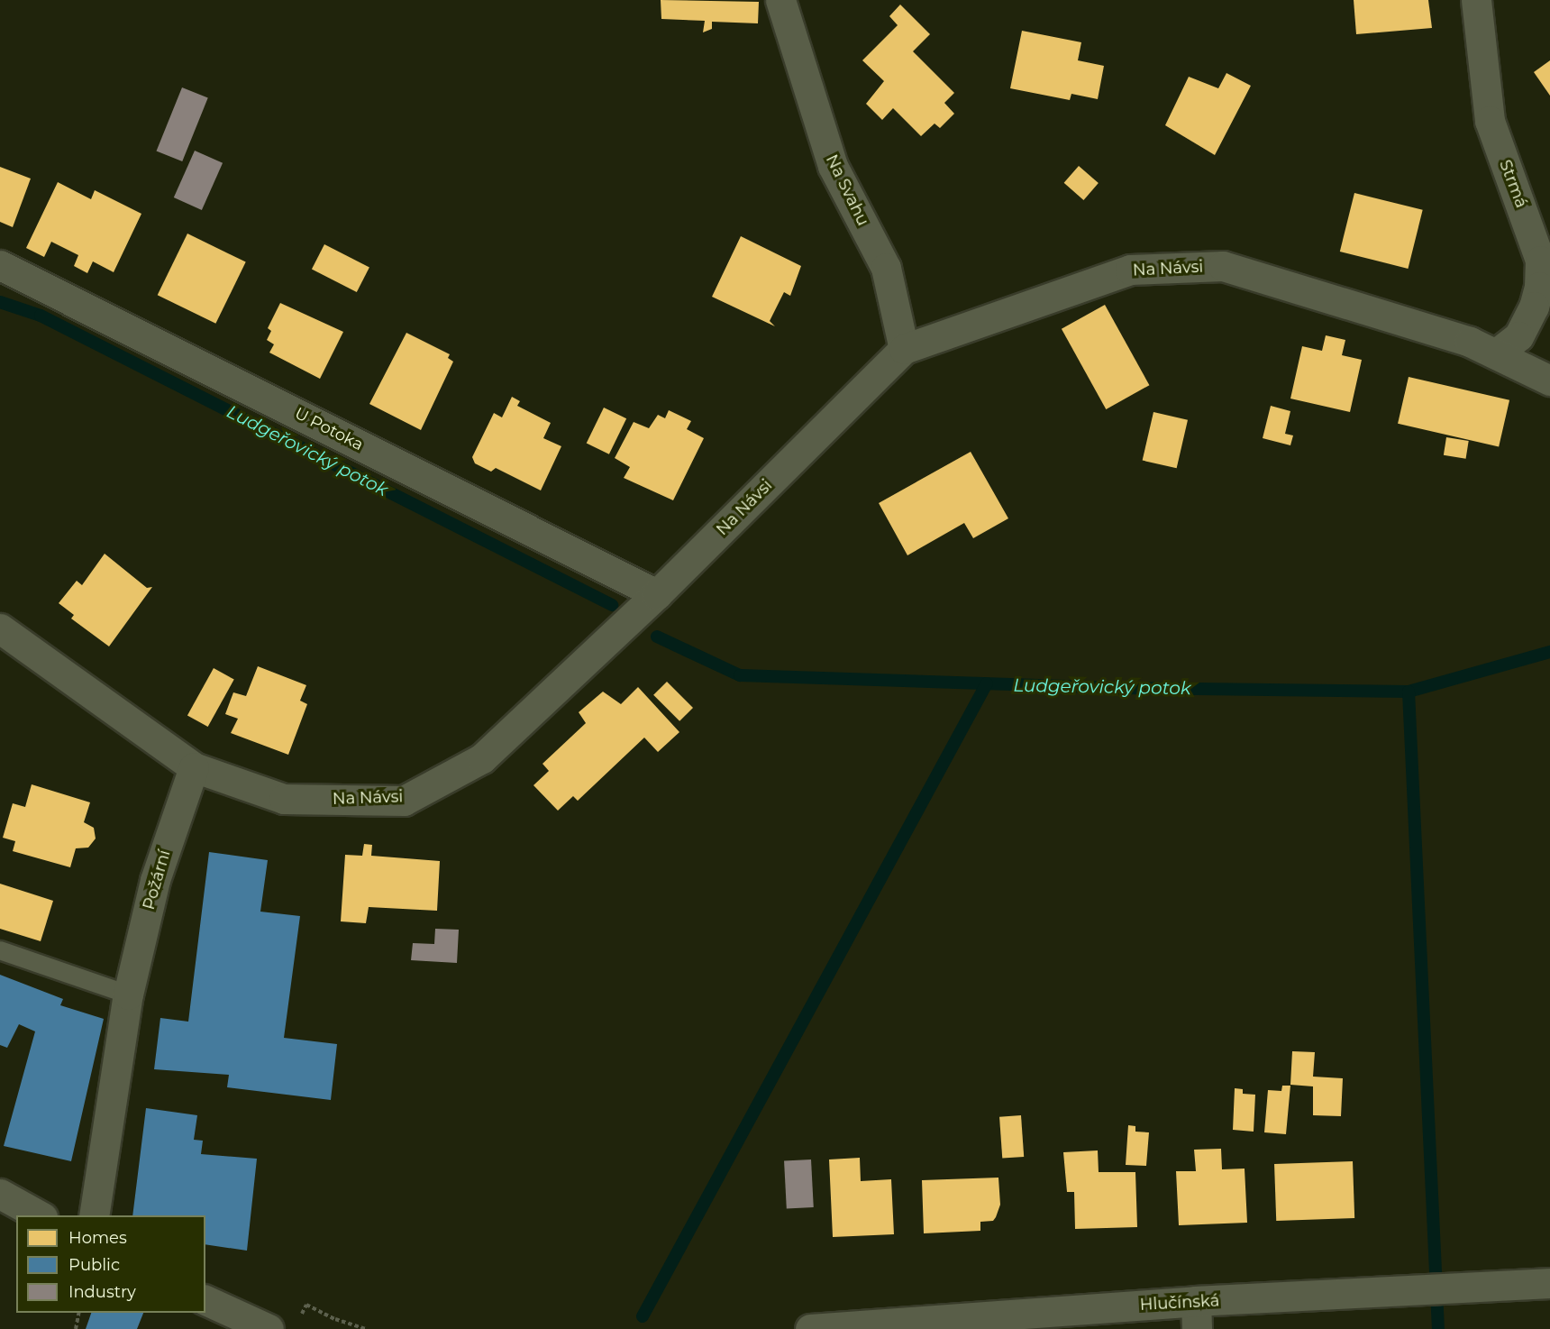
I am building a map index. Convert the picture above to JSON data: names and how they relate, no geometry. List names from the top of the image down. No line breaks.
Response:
{"streets":{"street":["Strmá","Na Svahu","Na Návsi","U Potoka","Požární","Hlučínská"]},"crossings":[["Strmá","Na Návsi"],["Na Svahu","Na Návsi"],["Na Návsi","U Potoka"],["Na Návsi","Požární"]],"water":["Ludgeřovický potok"],"legend":["Homes","Public","Industry"]}
